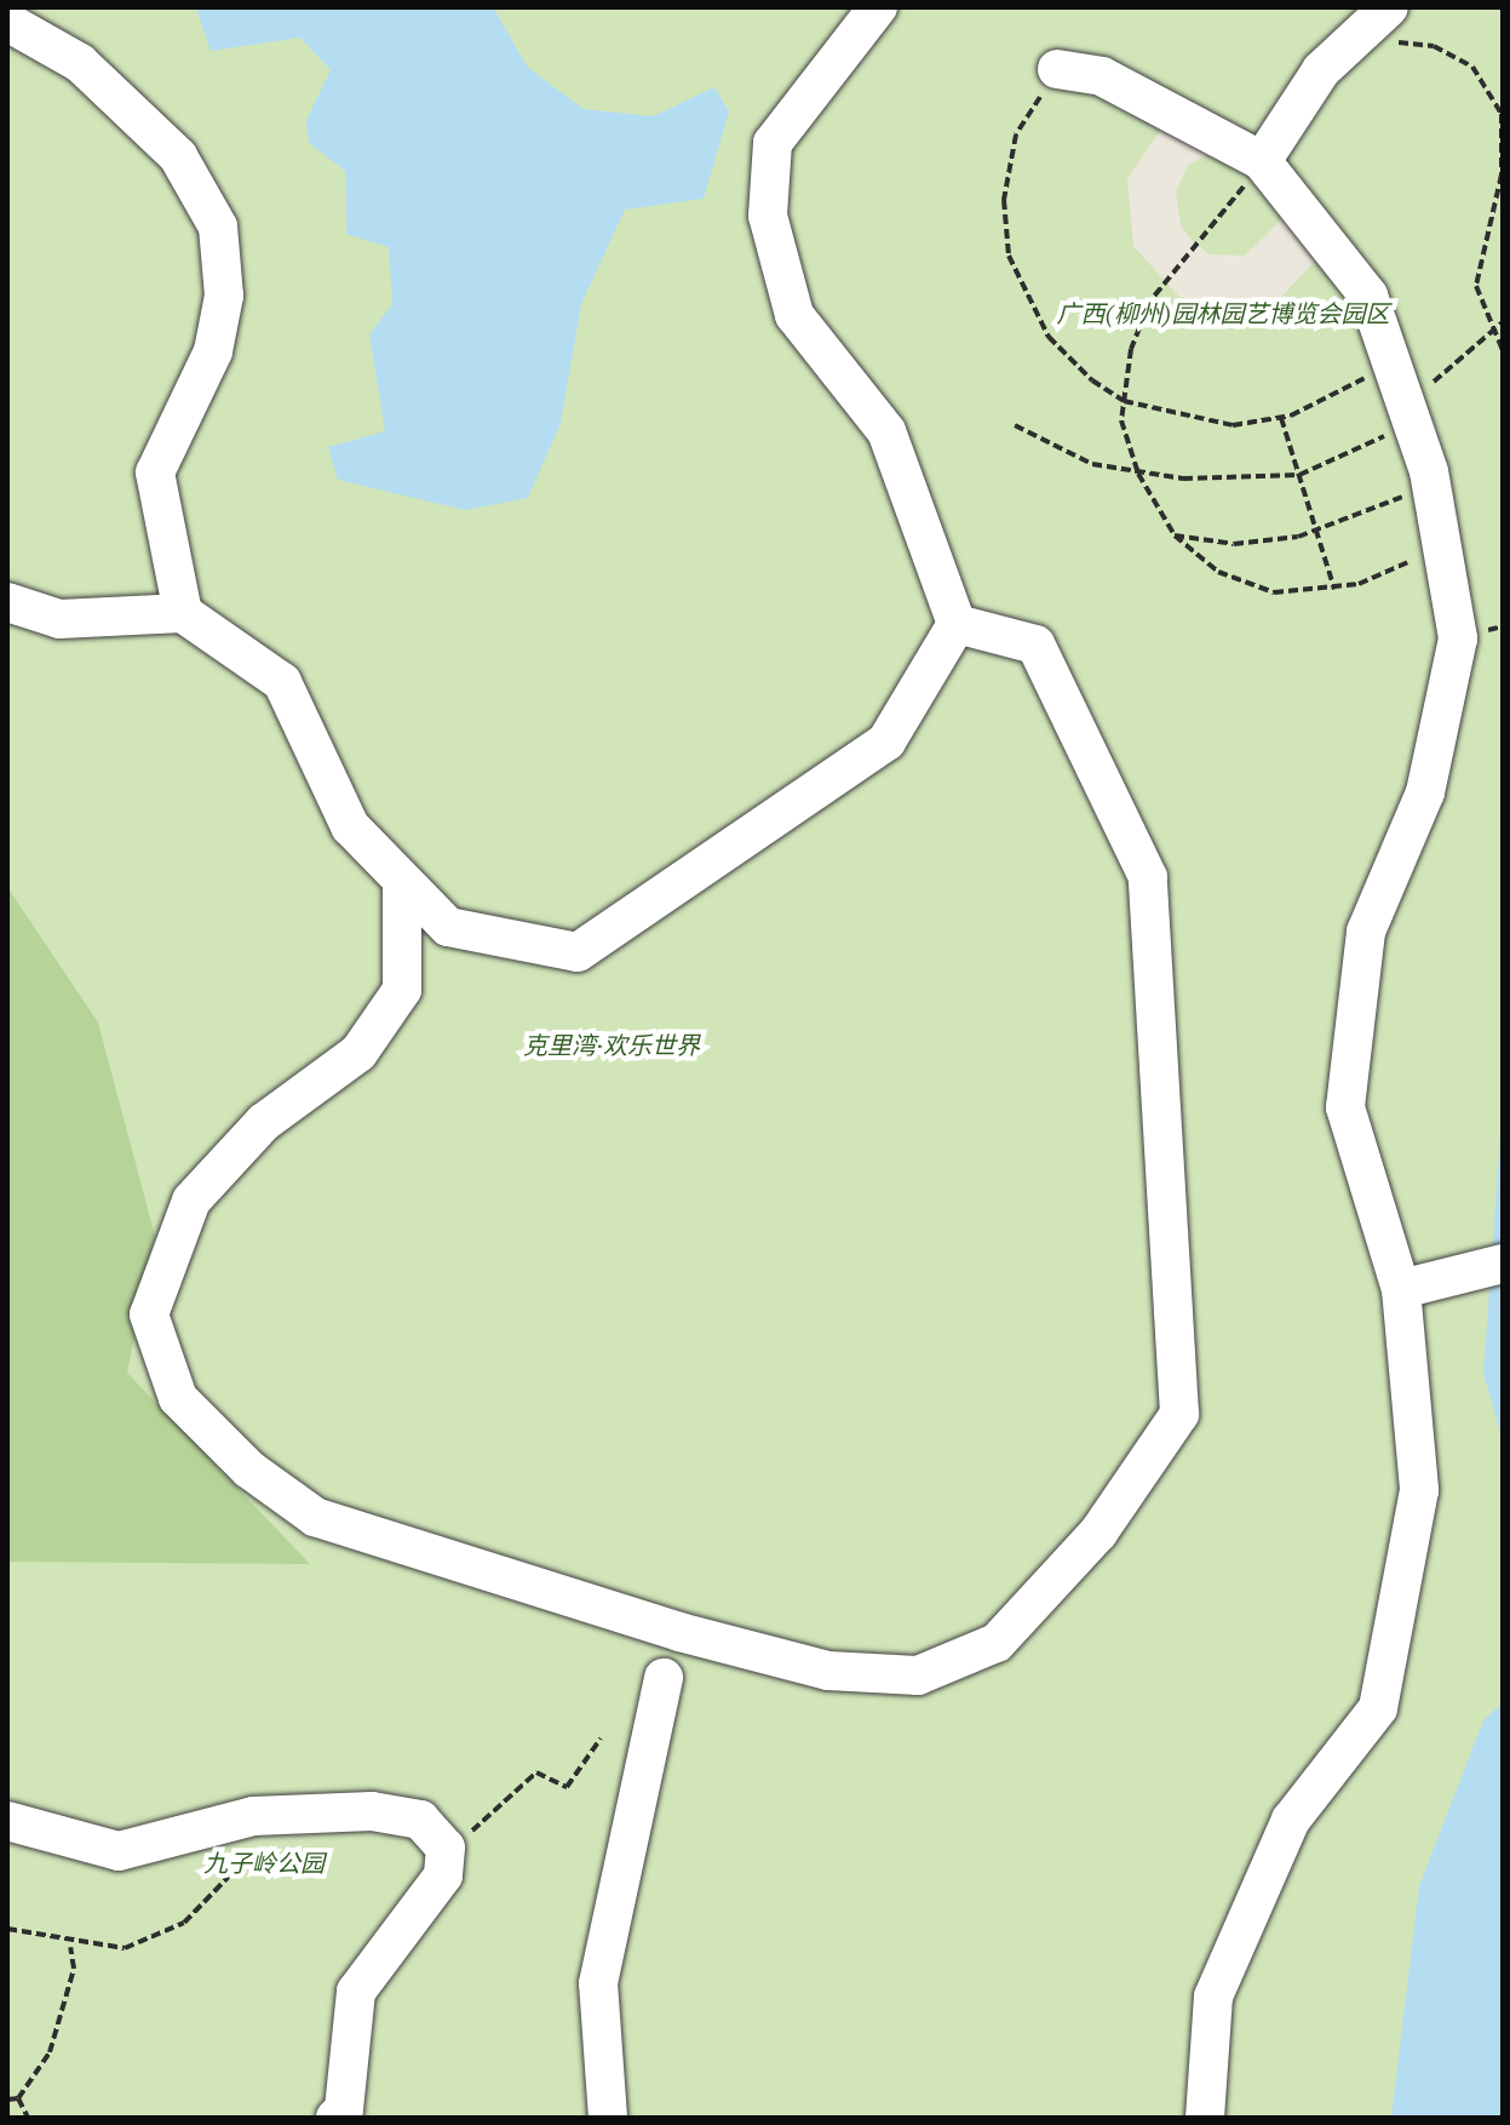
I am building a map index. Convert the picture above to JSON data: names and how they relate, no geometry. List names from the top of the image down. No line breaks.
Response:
{"parks":["广西(柳州)园林园艺博览会园区","克里湾·欢乐世界","九子岭公园"]}
